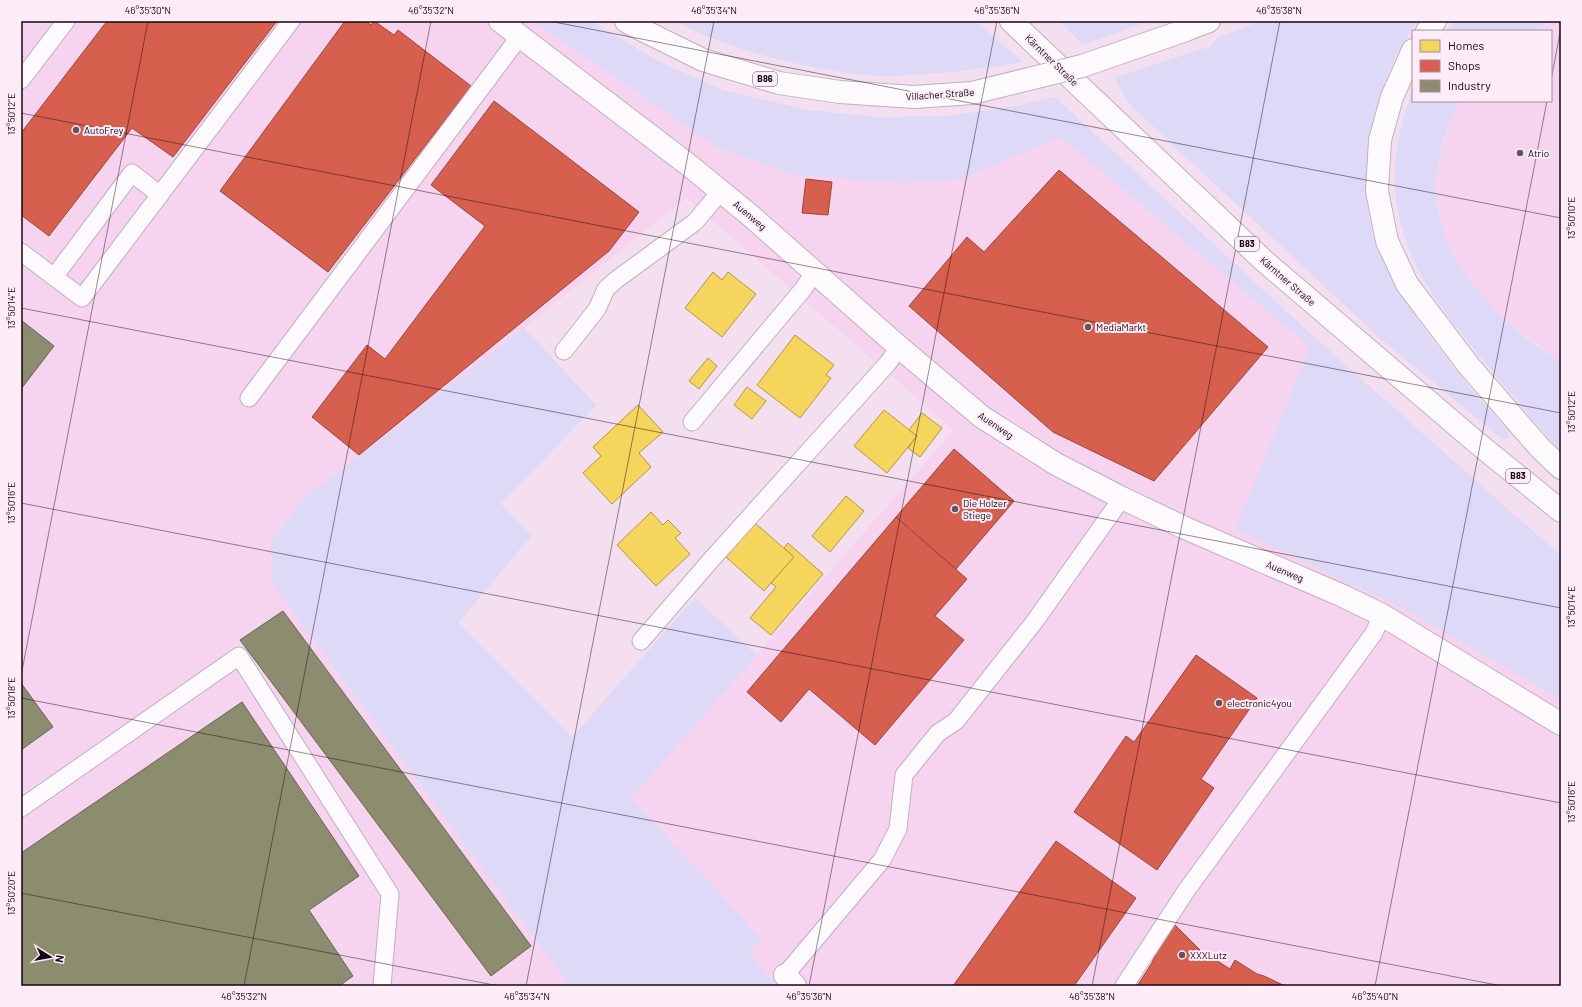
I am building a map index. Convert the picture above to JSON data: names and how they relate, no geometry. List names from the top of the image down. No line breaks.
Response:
{"streets":{"main road":["Kärntner Straße","B86","Villacher Straße","Auenweg","B83"]},"places":["AutoFrey","Atrio","MediaMarkt","Die Holzer Stiege","electronic4you","XXXLutz"],"legend":["Homes","Shops","Industry"],"north":"right","coordinates":["46°35'30\"N","46°35'32\"N","46°35'34\"N","46°35'36\"N","46°35'38\"N","13°50'12\"E","13°50'10\"E","13°50'14\"E","13°50'16\"E","13°50'18\"E","13°50'20\"E","46°35'40\"N"]}
